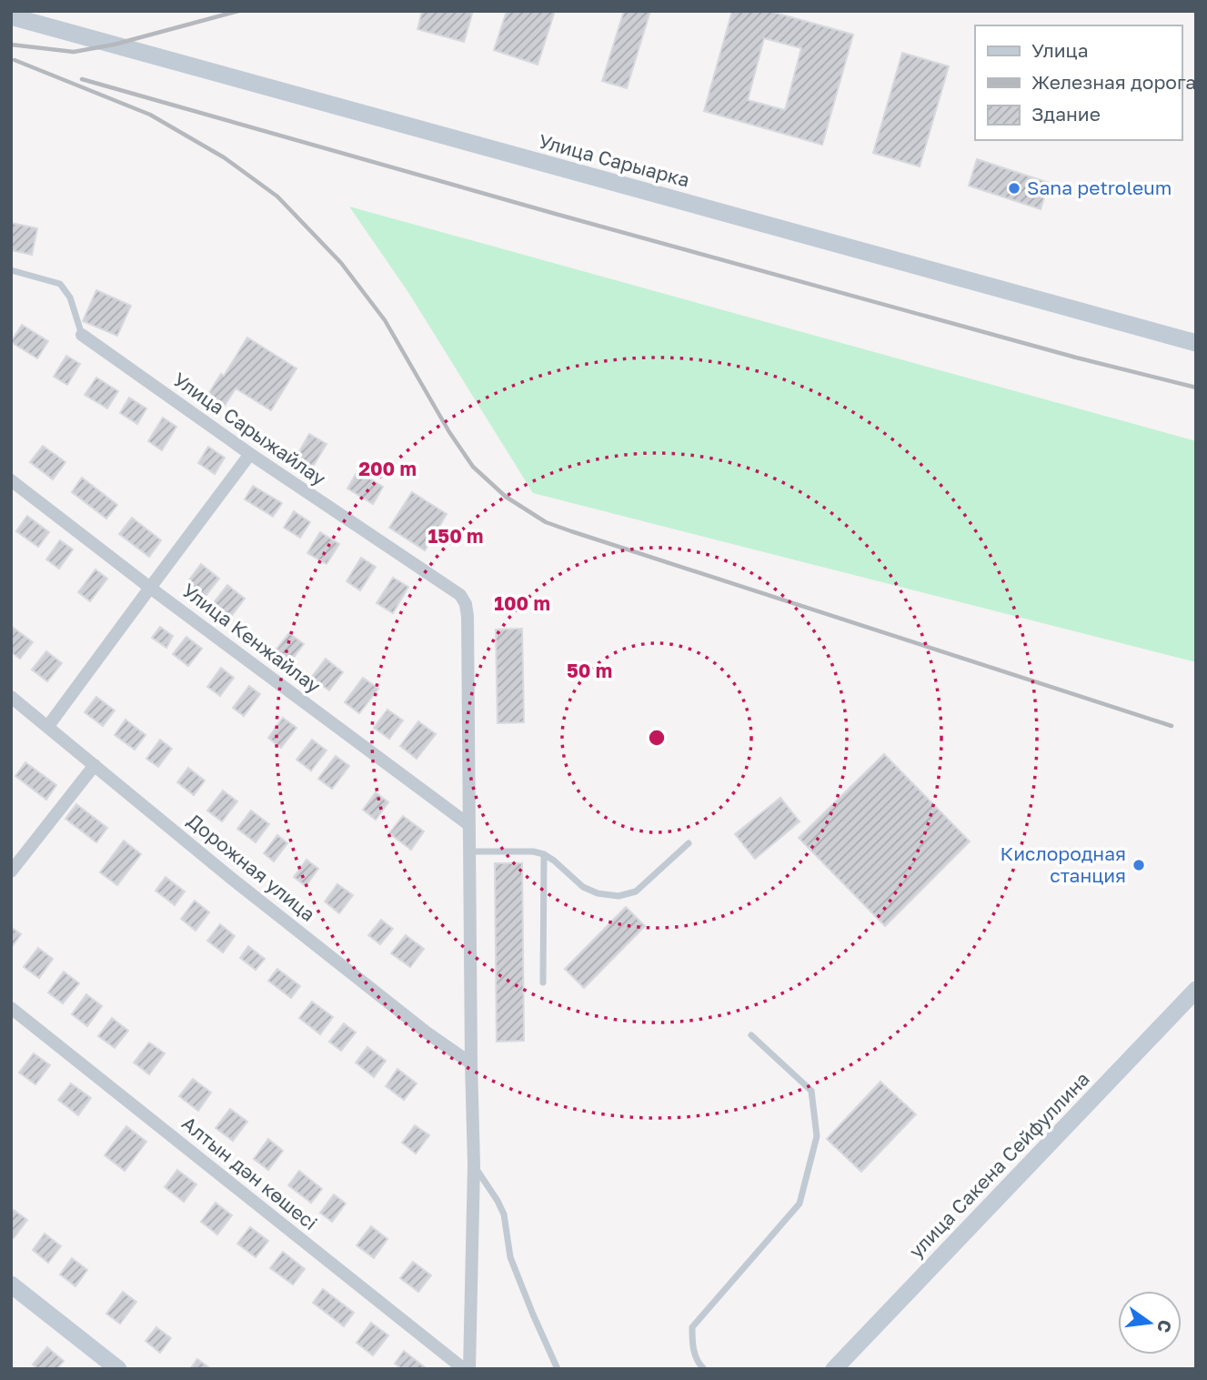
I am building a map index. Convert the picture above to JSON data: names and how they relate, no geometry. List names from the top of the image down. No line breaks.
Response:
{"streets":{"main road":["Улица Сарыарка","улица Сакена Сейфуллина"],"street":["Улица Сарыжайлау","Улица Кенжайлау","Дорожная улица","Алтын дән көшесі"]},"crossings":[["Улица Сарыжайлау","Улица Кенжайлау"]],"places":["Sana petroleum","Кислородная станция"],"legend":["Улица","Железная дорога","Здание"],"north":"right","rings":["200 m","150 m","100 m","50 m"]}
